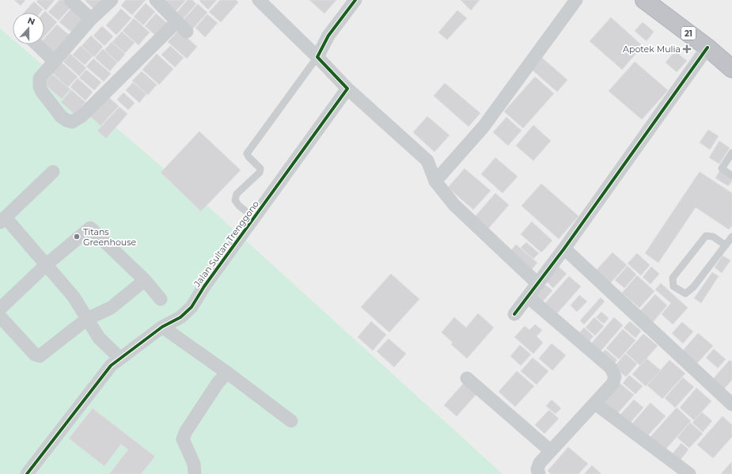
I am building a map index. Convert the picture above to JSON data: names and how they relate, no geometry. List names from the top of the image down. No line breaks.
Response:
{"streets":{"highway":["21"],"street":["Jalan Sultan Trenggono"]},"places":{"health":["Apotek Mulia"],"other":["Titans Greenhouse"]},"north":"top"}
